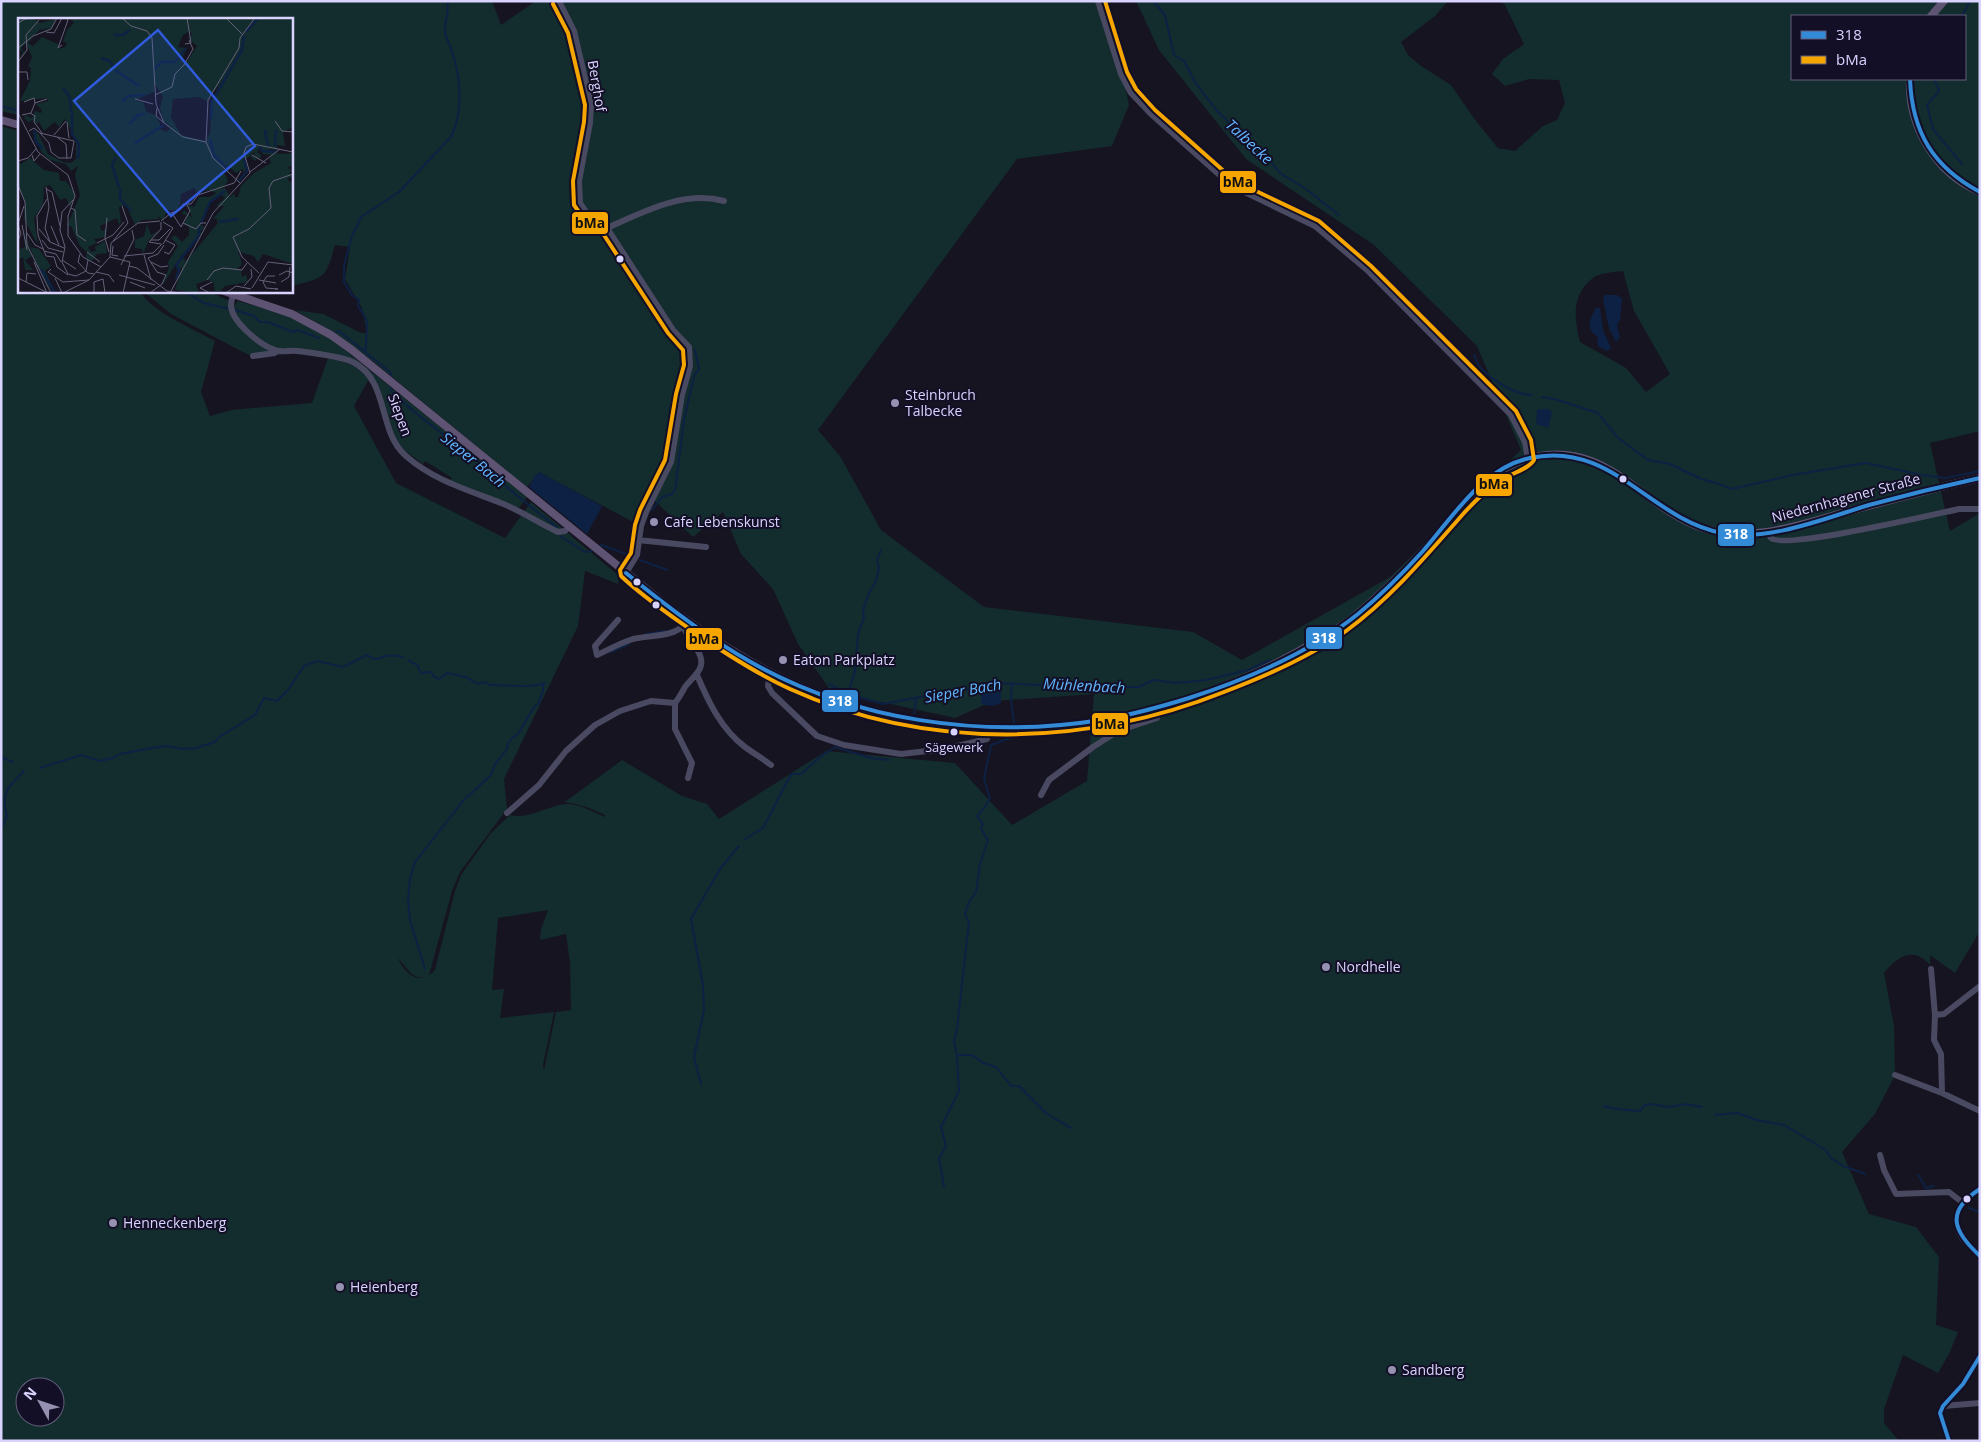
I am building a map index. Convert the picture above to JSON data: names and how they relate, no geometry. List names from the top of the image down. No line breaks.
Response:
{"streets":{"main road":["Niedernhagener Straße"],"street":["Berghof","Siepen"]},"water":["Talbecke","Sieper Bach","Mühlenbach"],"places":["Steinbruch Talbecke","Cafe Lebenskunst","Eaton Parkplatz","Sägewerk","Nordhelle","Henneckenberg","Heienberg","Sandberg"],"lines":["transit line bMa","transit line 318"],"legend":["318","bMa"],"north":"top left"}
